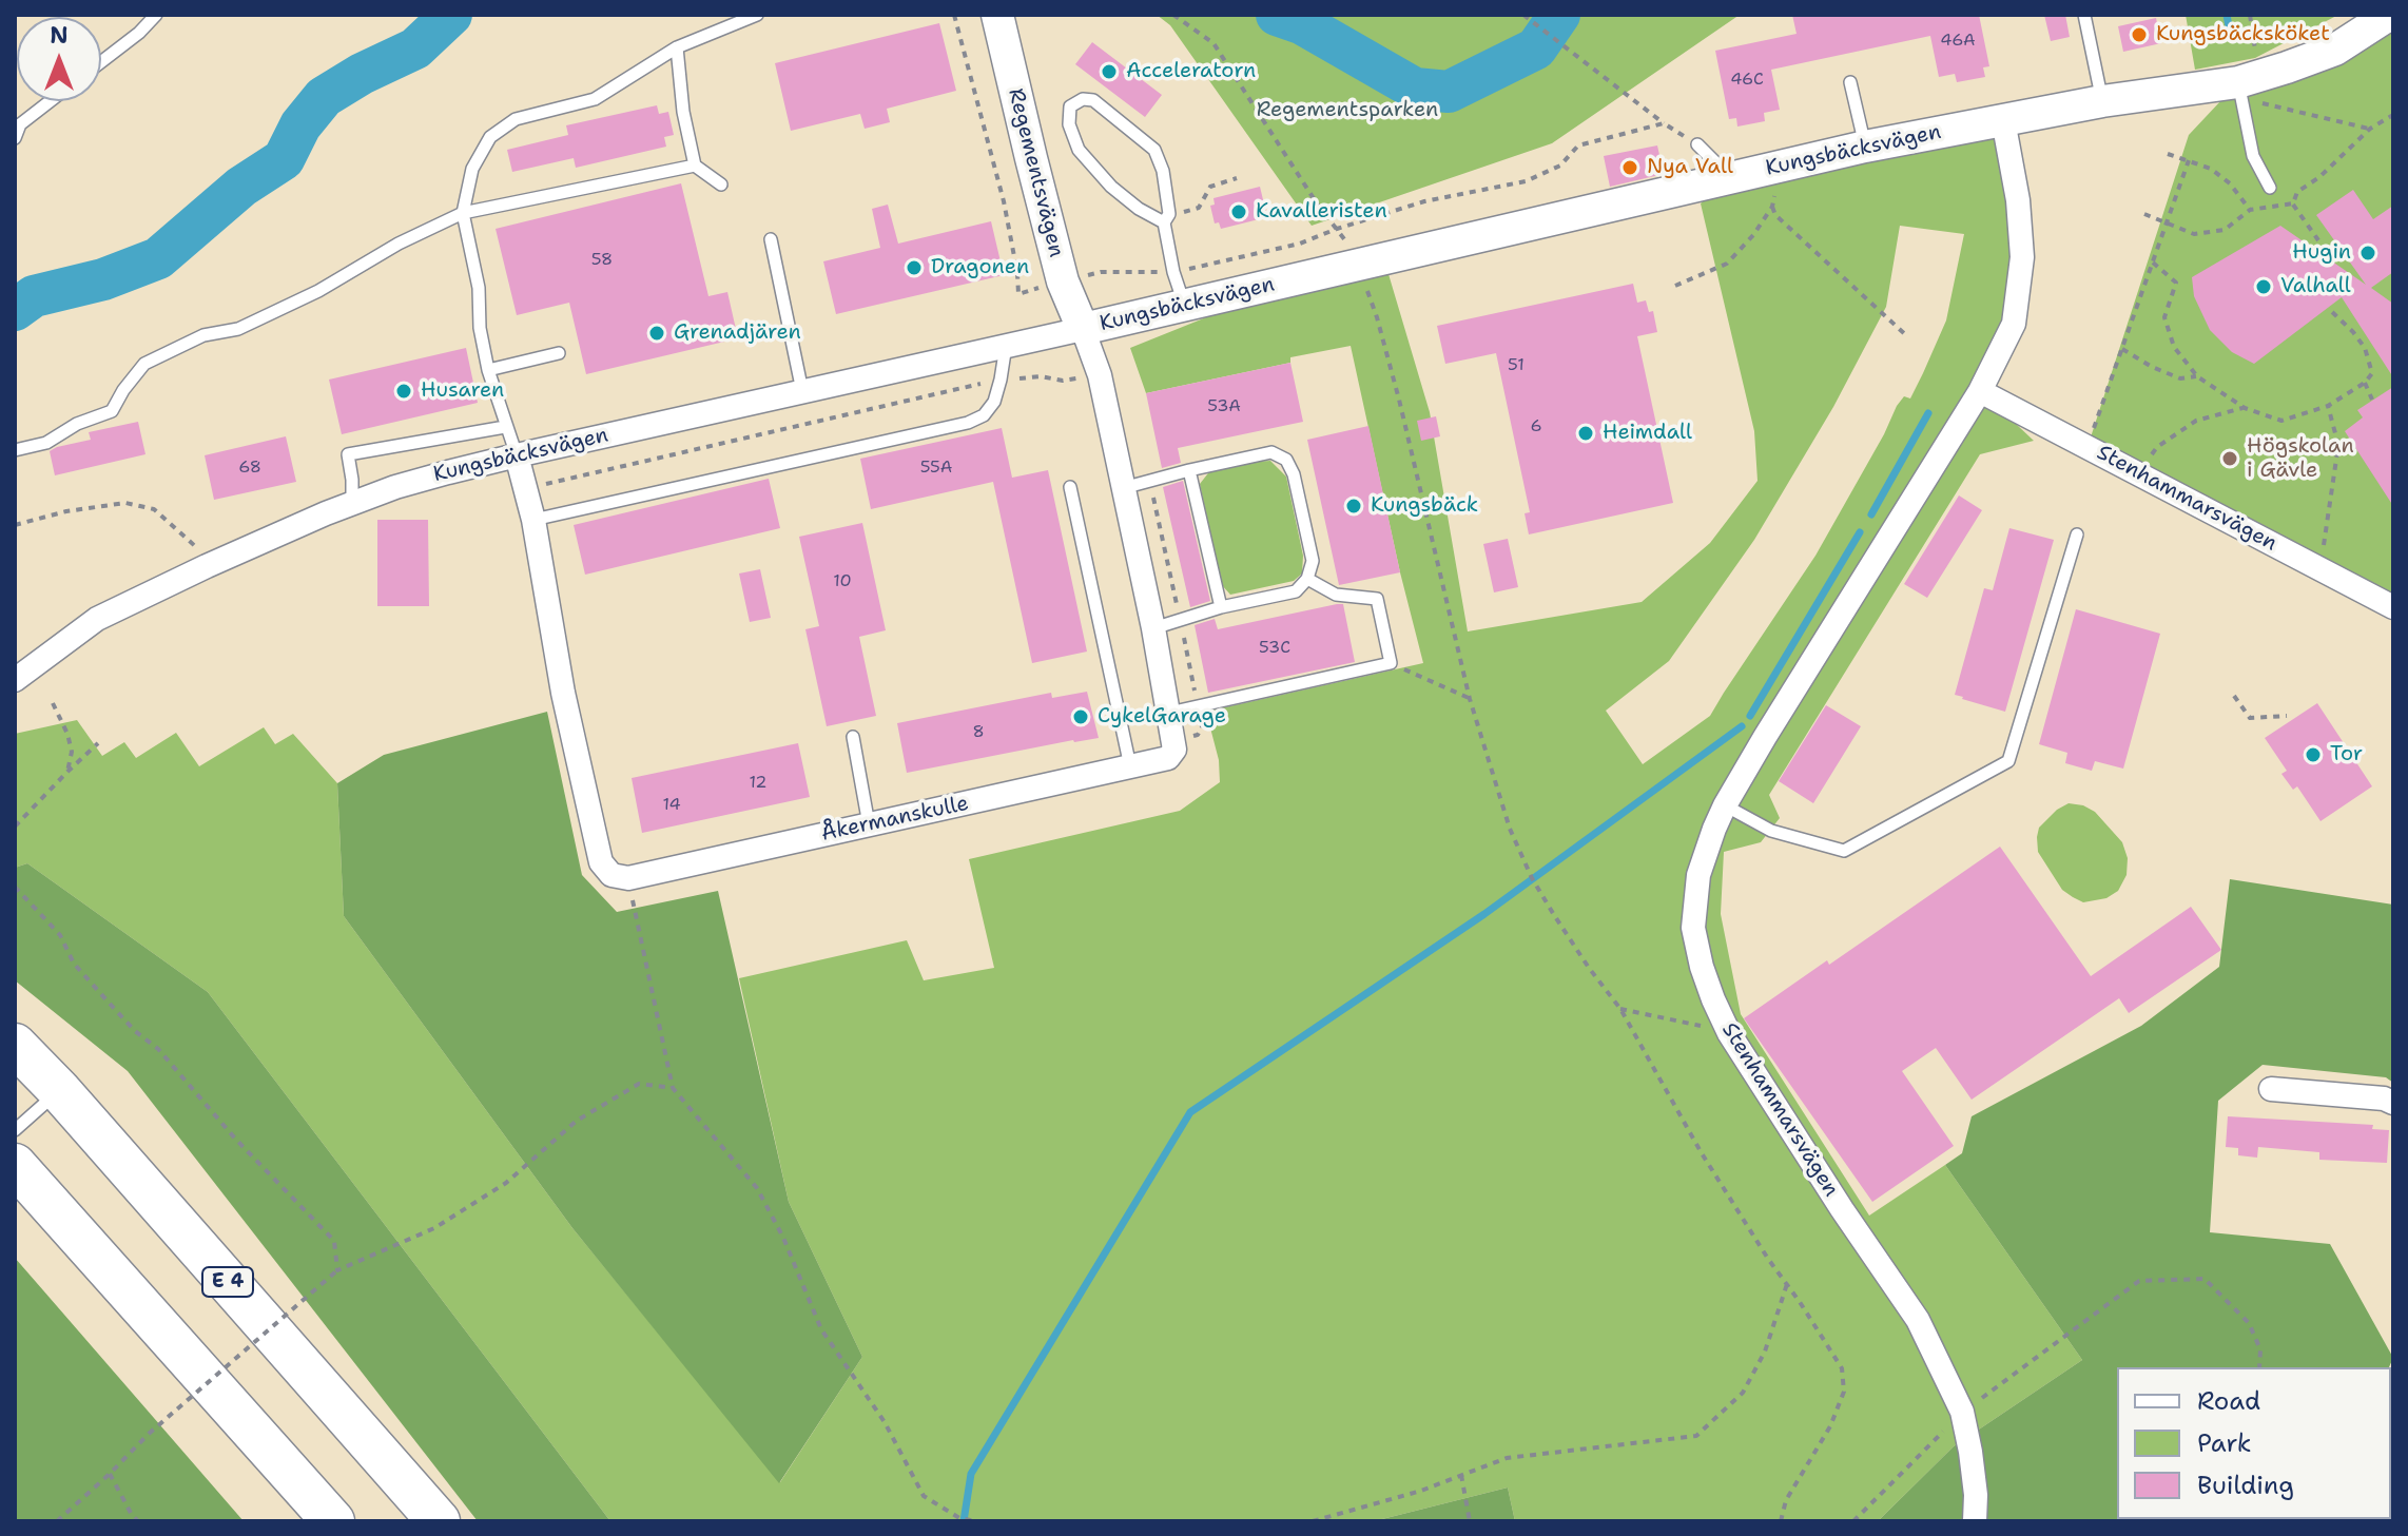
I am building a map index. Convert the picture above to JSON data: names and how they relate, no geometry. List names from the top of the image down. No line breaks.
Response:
{"streets":{"highway":["E 4"],"street":["Kungsbäcksvägen","Regementsvägen","Stenhammarsvägen","Åkermanskulle"]},"crossings":[["Kungsbäcksvägen","Regementsvägen"],["Kungsbäcksvägen","Stenhammarsvägen"]],"parks":["Regementsparken"],"places":["Kungsbäcksköket","Acceleratorn","Nya Vall","Kavalleristen","Hugin","Dragonen","Valhall","Grenadjären","Husaren","Heimdall","Högskolan i Gävle","Kungsbäck","CykelGarage","Tor"],"house_numbers":["46A","46C","58","51","53A","6","68","55A","10","53C","8","12","14"],"legend":["Road","Park","Building"],"north":"top"}
